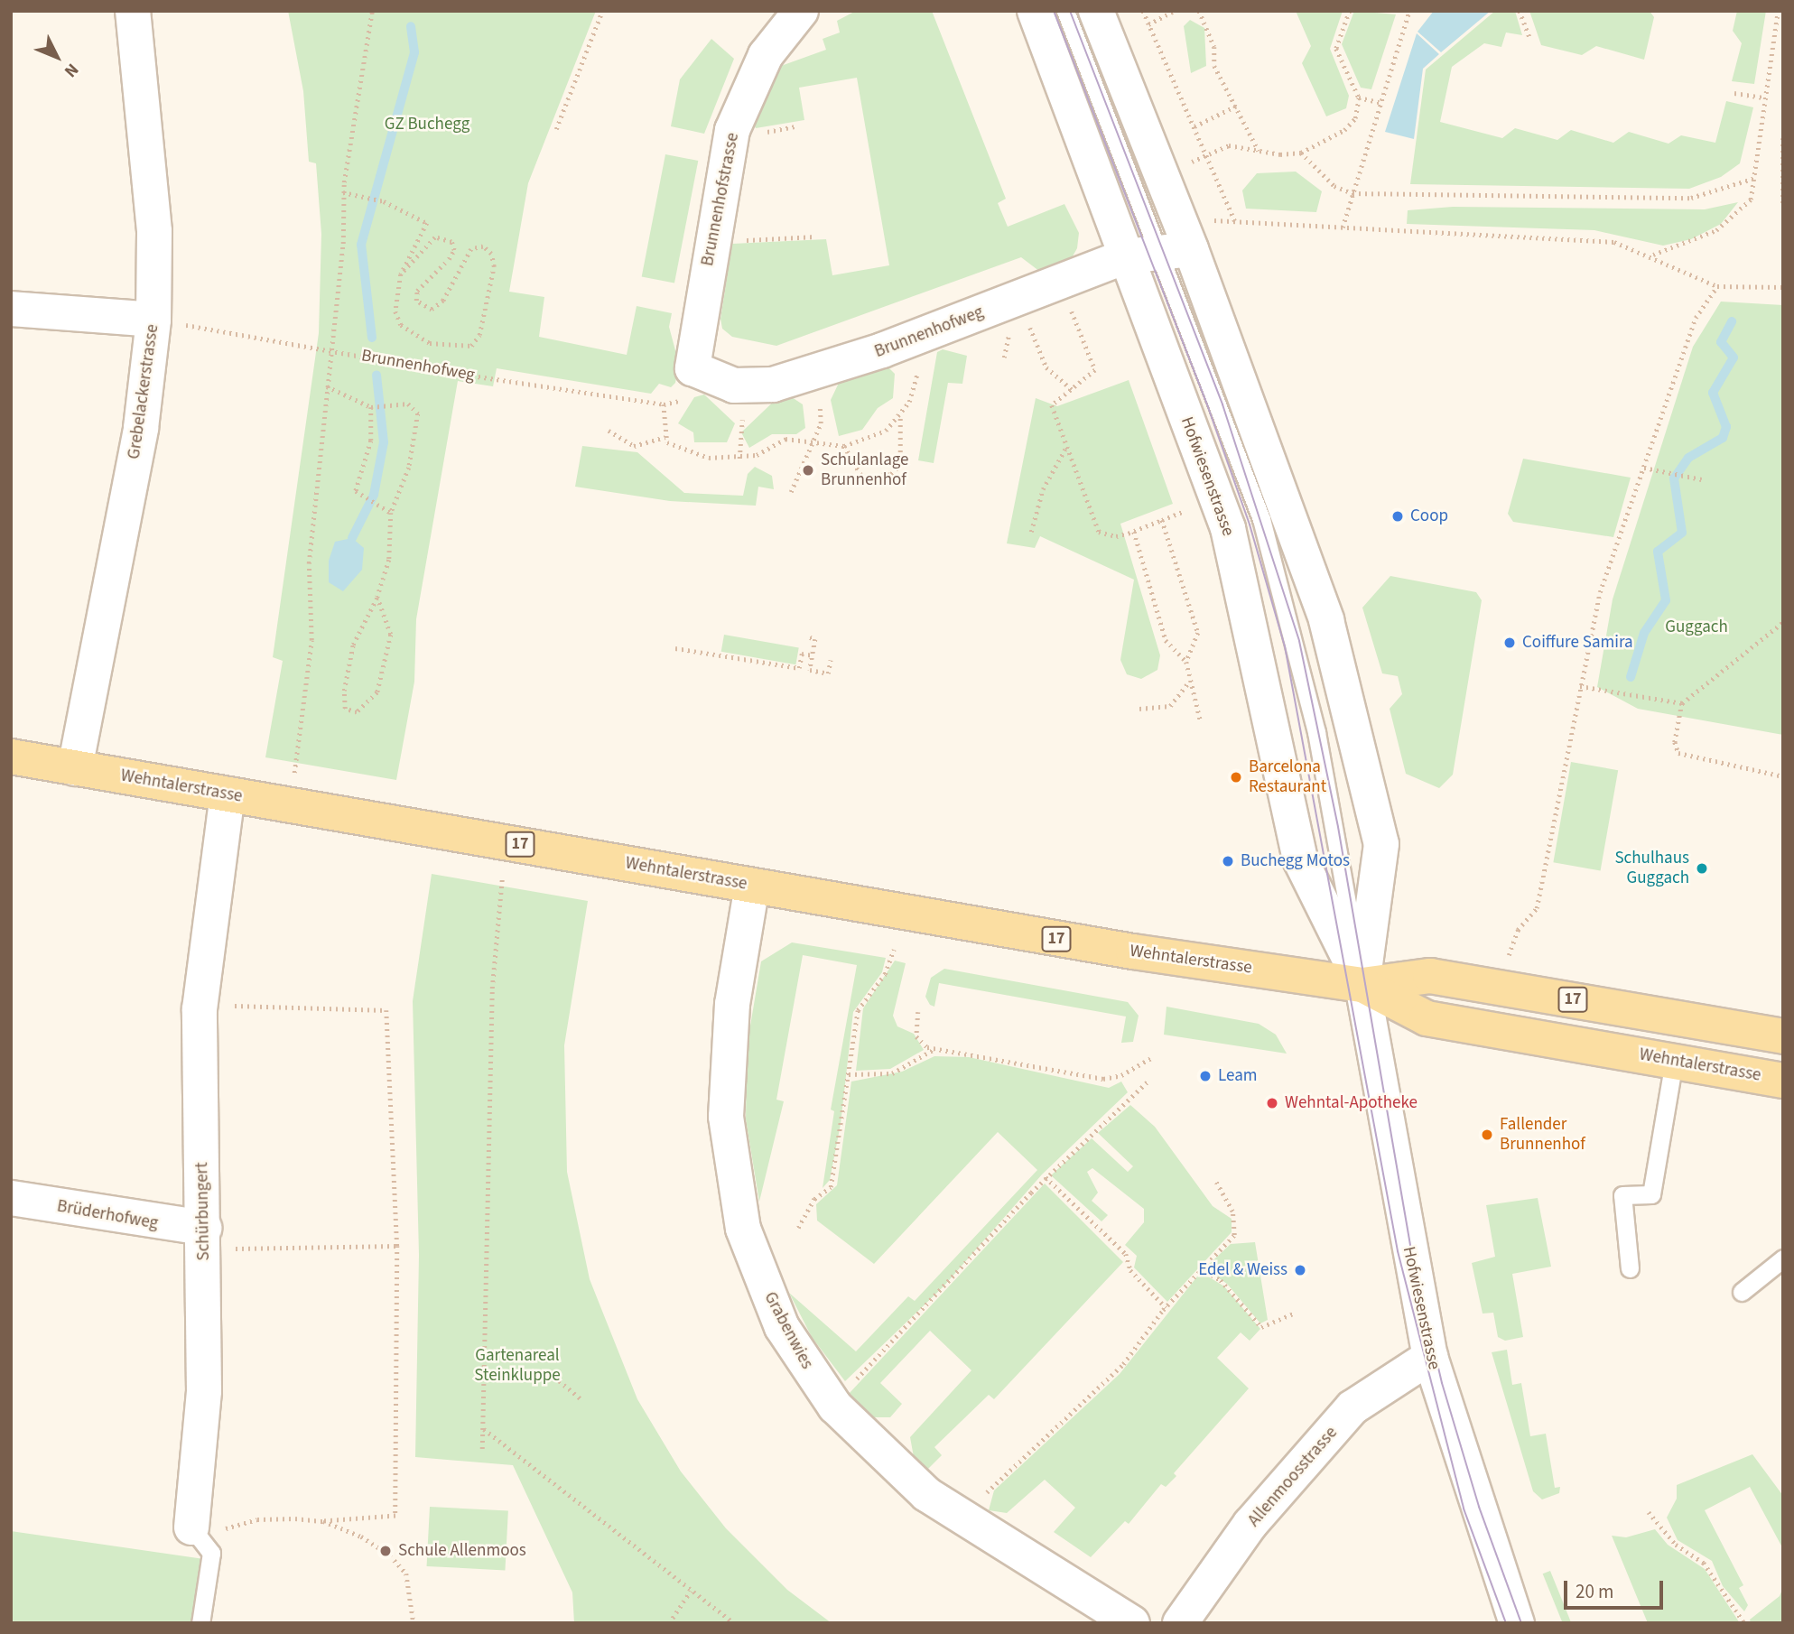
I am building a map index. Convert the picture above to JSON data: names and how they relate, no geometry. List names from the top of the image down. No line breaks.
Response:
{"streets":{"main road":["Wehntalerstrasse","17"],"street":["Brunnenhofstrasse","Brunnenhofweg","Grebelackerstrasse","Hofwiesenstrasse","Schürbungert","Brüderhofweg","Grabenwies","Allenmoosstrasse"]},"crossings":[["Brunnenhofstrasse","Brunnenhofweg"],["Brunnenhofweg","Grebelackerstrasse"],["Brunnenhofweg","Hofwiesenstrasse"],["Grebelackerstrasse","Wehntalerstrasse"],["Hofwiesenstrasse","Wehntalerstrasse"],["Hofwiesenstrasse","Allenmoosstrasse"],["Wehntalerstrasse","Schürbungert"],["Wehntalerstrasse","Grabenwies"],["Schürbungert","Brüderhofweg"]],"parks":["GZ Buchegg","Guggach","Gartenareal Steinkluppe"],"places":["Schulanlage Brunnenhof","Coop","Coiffure Samira","Barcelona Restaurant","Buchegg Motos","Schulhaus Guggach","Leam","Wehntal-Apotheke","Fallender Brunnenhof","Edel & Weiss","Schule Allenmoos"],"scale_bar":"20 m","north":"bottom right"}
